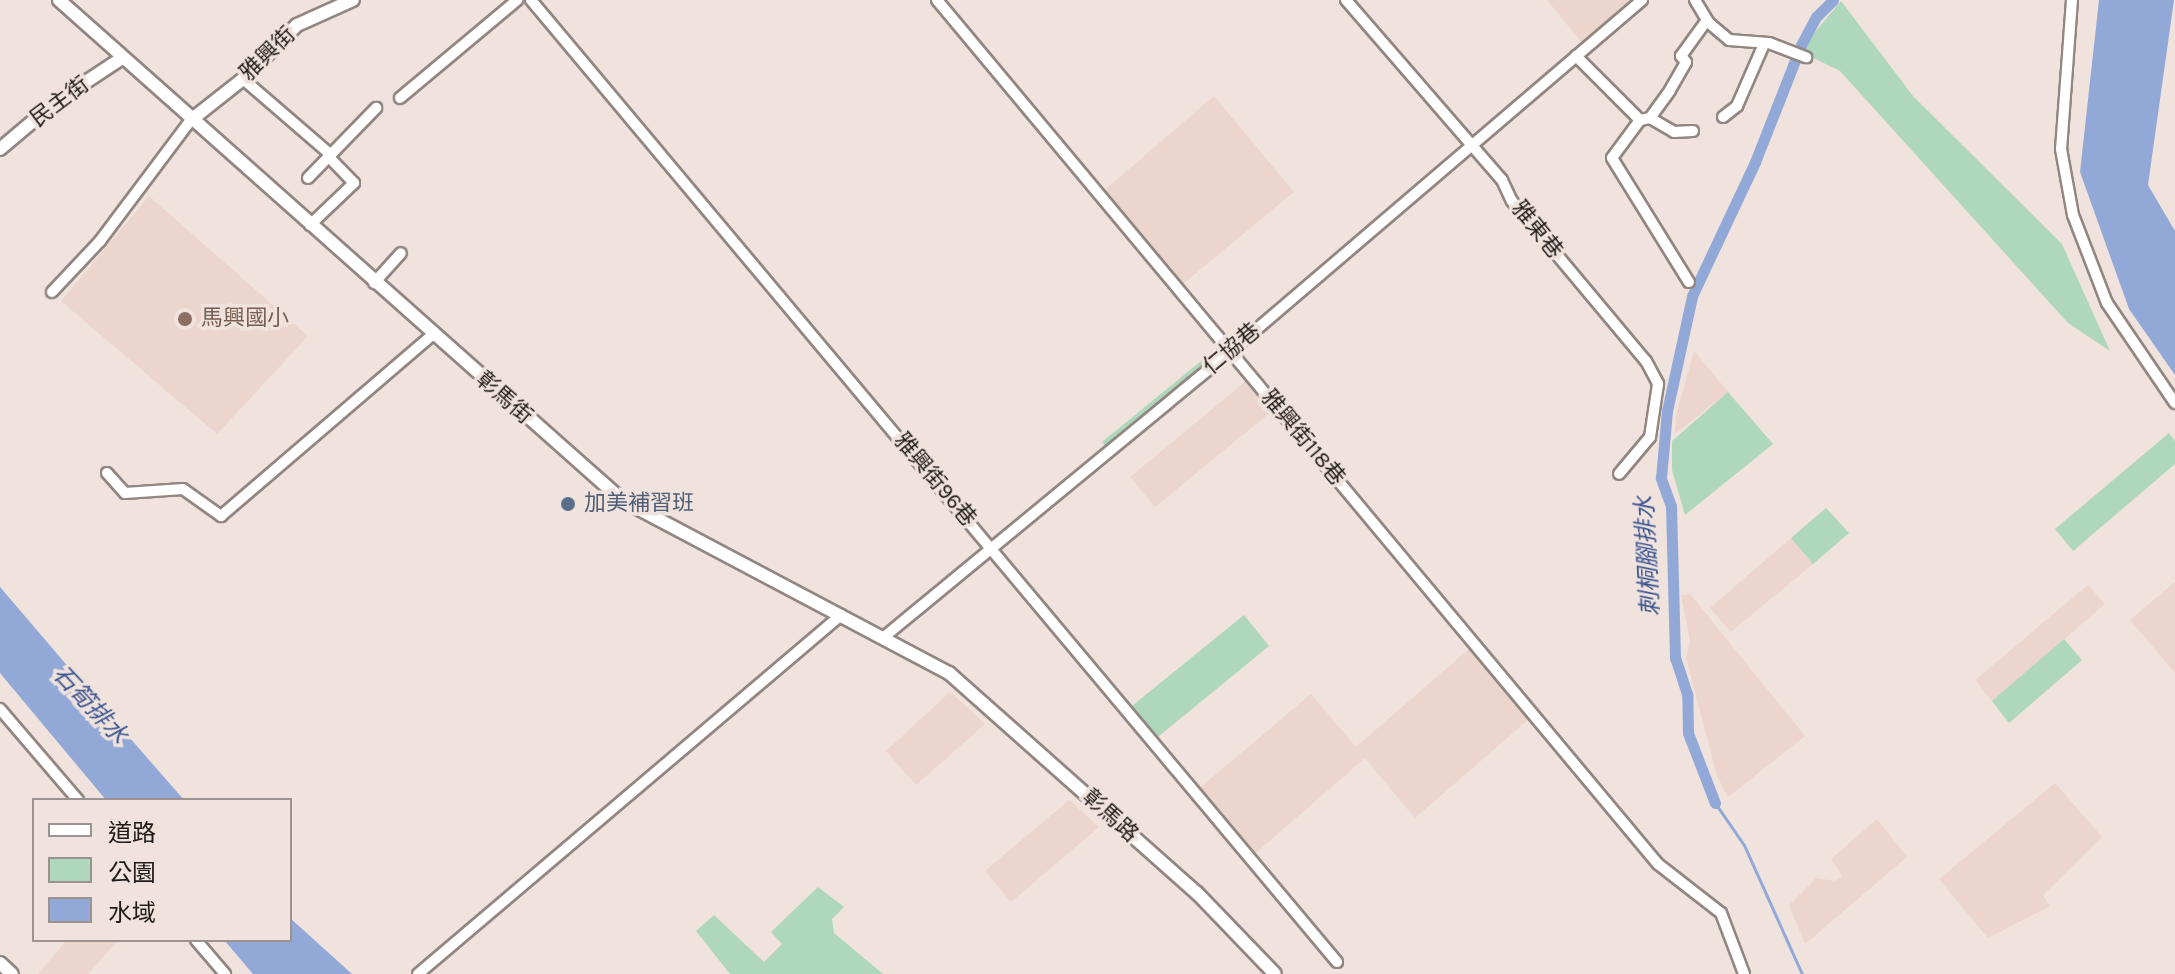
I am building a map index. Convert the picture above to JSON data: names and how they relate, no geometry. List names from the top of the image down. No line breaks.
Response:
{"streets":{"street":["雅興街","民主街","雅東巷","仁協巷","彰馬街","雅興街118巷","雅興街96巷","彰馬路"]},"crossings":[["雅興街","彰馬街"],["民主街","彰馬街"],["雅東巷","仁協巷"],["仁協巷","彰馬街"],["仁協巷","雅興街118巷"],["仁協巷","雅興街96巷"],["彰馬街","彰馬路"]],"water":["刺桐腳排水","石筍排水"],"places":["馬興國小","加美補習班"],"legend":["道路","公園","水域"]}
